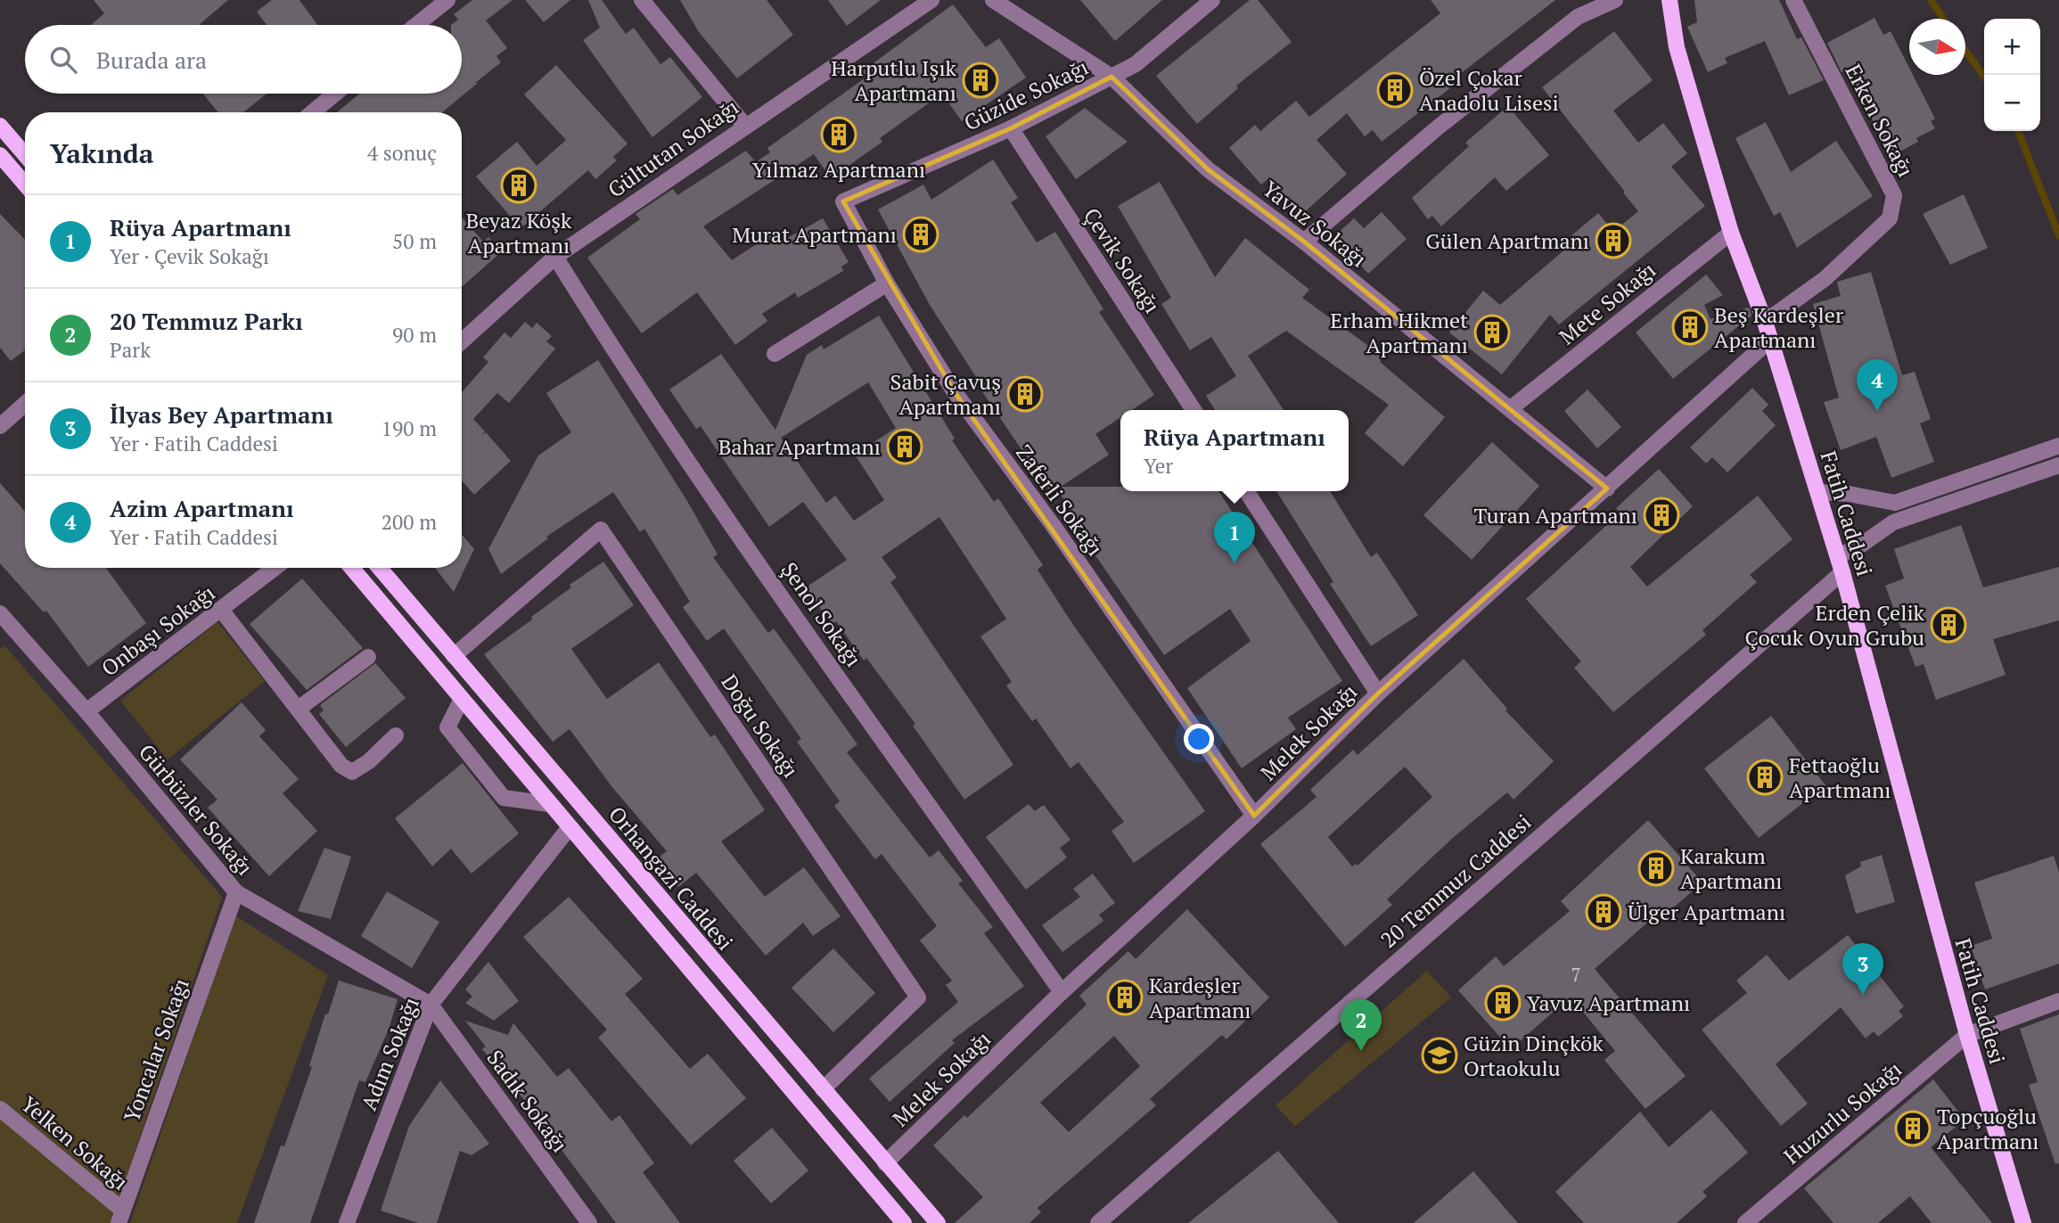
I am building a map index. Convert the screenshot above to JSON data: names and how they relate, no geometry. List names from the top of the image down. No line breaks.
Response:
{"streets":{"main road":["Fatih Caddesi","Orhangazi Caddesi"],"street":["Güzide Sokağı","Erken Sokağı","Gültutan Sokağı","Yavuz Sokağı","Çevik Sokağı","Mete Sokağı","Zaferli Sokağı","Şenol Sokağı","Onbaşı Sokağı","Doğu Sokağı","Melek Sokağı","Gürbüzler Sokağı","20 Temmuz Caddesi","Yoncalar Sokağı","Adım Sokağı","Sadık Sokağı","Huzurlu Sokağı","Yelken Sokağı"]},"crossings":[["Güzide Sokağı","Yavuz Sokağı"],["Güzide Sokağı","Çevik Sokağı"],["Güzide Sokağı","Zaferli Sokağı"],["Erken Sokağı","Fatih Caddesi"],["Gültutan Sokağı","Şenol Sokağı"],["Yavuz Sokağı","Mete Sokağı"],["Yavuz Sokağı","Melek Sokağı"],["Mete Sokağı","Fatih Caddesi"],["Zaferli Sokağı","Melek Sokağı"],["Fatih Caddesi","Melek Sokağı"],["Fatih Caddesi","20 Temmuz Caddesi"],["Fatih Caddesi","Huzurlu Sokağı"],["Şenol Sokağı","Melek Sokağı"],["Onbaşı Sokağı","Gürbüzler Sokağı"],["Doğu Sokağı","Orhangazi Caddesi"],["Melek Sokağı","Orhangazi Caddesi"],["Gürbüzler Sokağı","Yoncalar Sokağı"],["Gürbüzler Sokağı","Adım Sokağı"],["Gürbüzler Sokağı","Sadık Sokağı"],["Orhangazi Caddesi","Adım Sokağı"],["Yoncalar Sokağı","Yelken Sokağı"],["Adım Sokağı","Sadık Sokağı"]],"places":{"building":["Harputlu Işık Apartmanı","Özel Çokar Anadolu Lisesi","Yılmaz Apartmanı","Beyaz Köşk Apartmanı","Murat Apartmanı","Gülen Apartmanı","Beş Kardeşler Apartmanı","Erham Hikmet Apartmanı","Sabit Çavuş Apartmanı","Bahar Apartmanı","Turan Apartmanı","Erden Çelik Çocuk Oyun Grubu","Fettaoğlu Apartmanı","Karakum Apartmanı","Ülger Apartmanı","Kardeşler Apartmanı","Yavuz Apartmanı","Topçuoğlu Apartmanı"],"school or university":["Güzin Dinçkök Ortaokulu"]},"house_numbers":["7"],"north":"right","page":{"map_buttons":["+","−"],"search":"Burada ara","heading":["Yakında","4 sonuç"],"list":[{"mark":"1","name":"Rüya Apartmanı","note":"Yer · Çevik Sokağı","value":"50 m"},{"mark":"2","name":"20 Temmuz Parkı","note":"Park","value":"90 m"},{"mark":"3","name":"İlyas Bey Apartmanı","note":"Yer · Fatih Caddesi","value":"190 m"},{"mark":"4","name":"Azim Apartmanı","note":"Yer · Fatih Caddesi","value":"200 m"}],"pins":["4","1","3","2"],"popup":["Rüya Apartmanı","Yer"]}}
